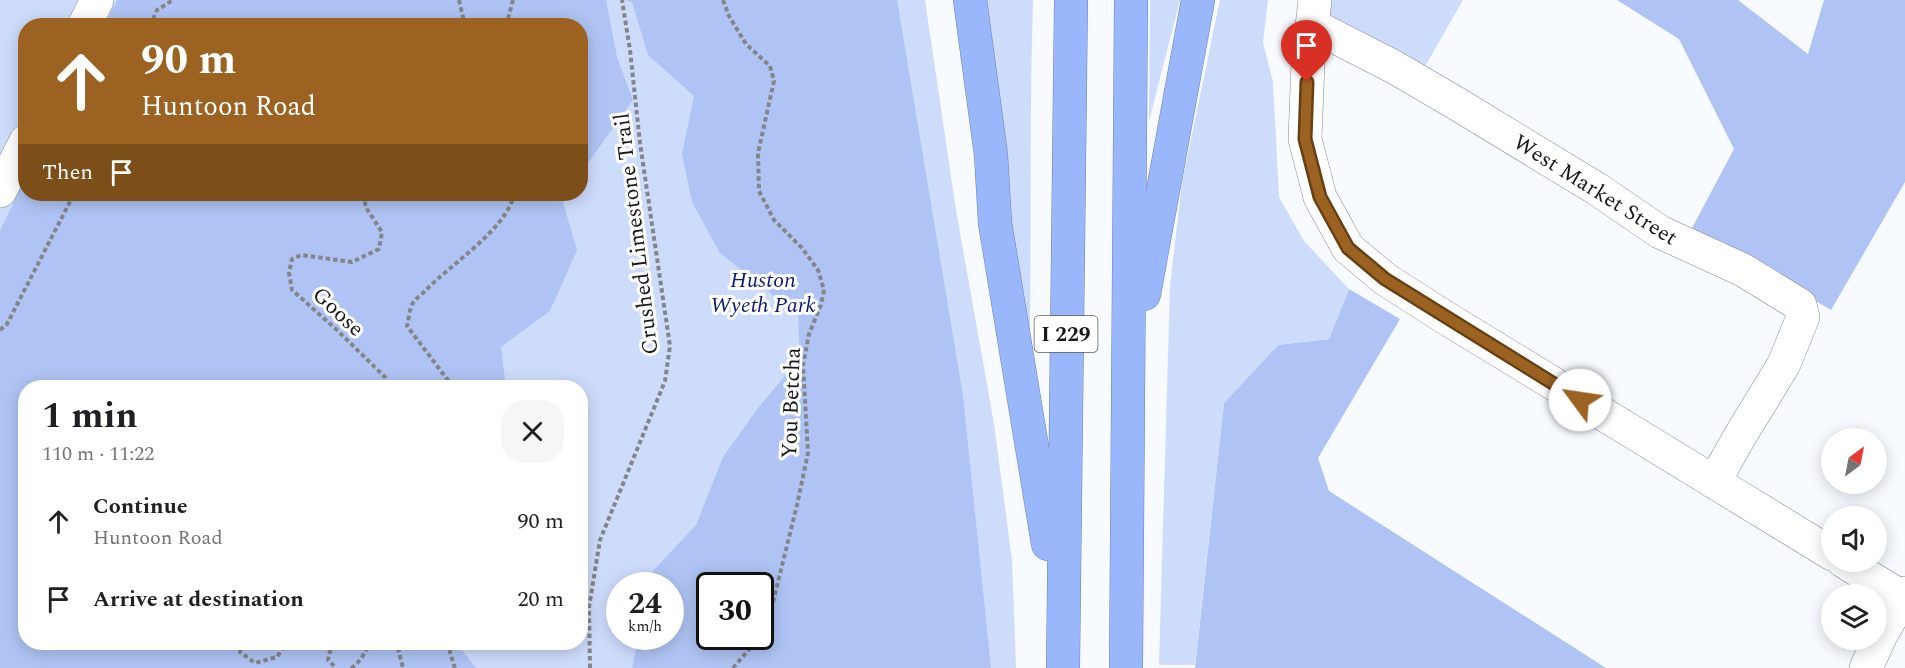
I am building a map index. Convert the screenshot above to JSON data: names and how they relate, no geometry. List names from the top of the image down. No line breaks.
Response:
{"streets":{"highway":["I 229"],"street":["West Market Street"],"path":["Crushed Limestone Trail","Goose","You Betcha"]},"parks":["Huston Wyeth Park"],"north":"top right","page":{"turn":["90 m","Huntoon Road"],"then":"Then","heading":["1 min","110 m · 11:22"],"list":[{"name":"Continue","note":"Huntoon Road","value":"90 m"},{"name":"Arrive at destination","value":"20 m"}],"speed":"24 km/h","limit":"30"}}
